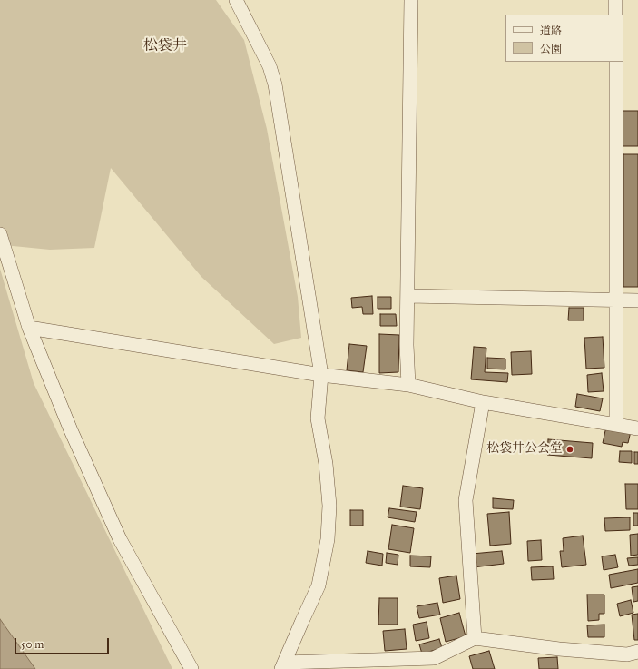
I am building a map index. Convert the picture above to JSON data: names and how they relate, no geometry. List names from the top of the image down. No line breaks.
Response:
{"districts":["松袋井"],"places":["松袋井公会堂"],"legend":["道路","公園"],"scale_bar":"50 m"}
